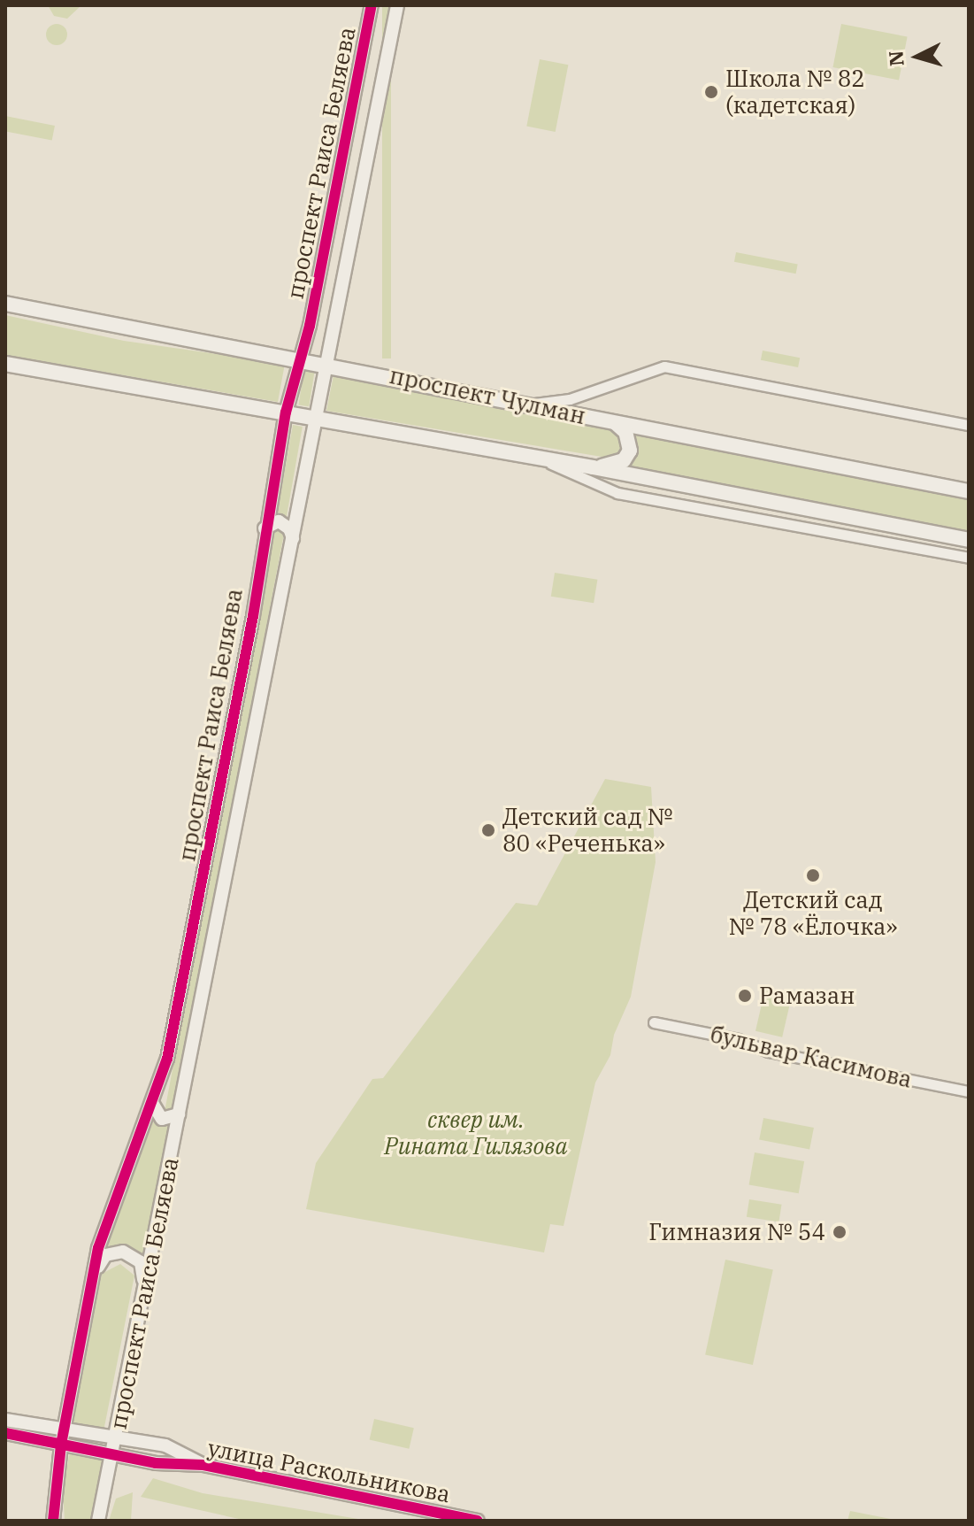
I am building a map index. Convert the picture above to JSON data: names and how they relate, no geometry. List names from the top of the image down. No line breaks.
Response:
{"streets":{"main road":["проспект Чулман"],"street":["проспект Раиса Беляева","бульвар Касимова","улица Раскольникова"]},"crossings":[["проспект Раиса Беляева","проспект Чулман"],["проспект Раиса Беляева","улица Раскольникова"]],"parks":["сквер им. Рината Гилязова"],"places":["Школа № 82 (кадетская)","Детский сад № 80 «Реченька»","Детский сад № 78 «Ёлочка»","Рамазан","Гимназия № 54"],"north":"left"}
